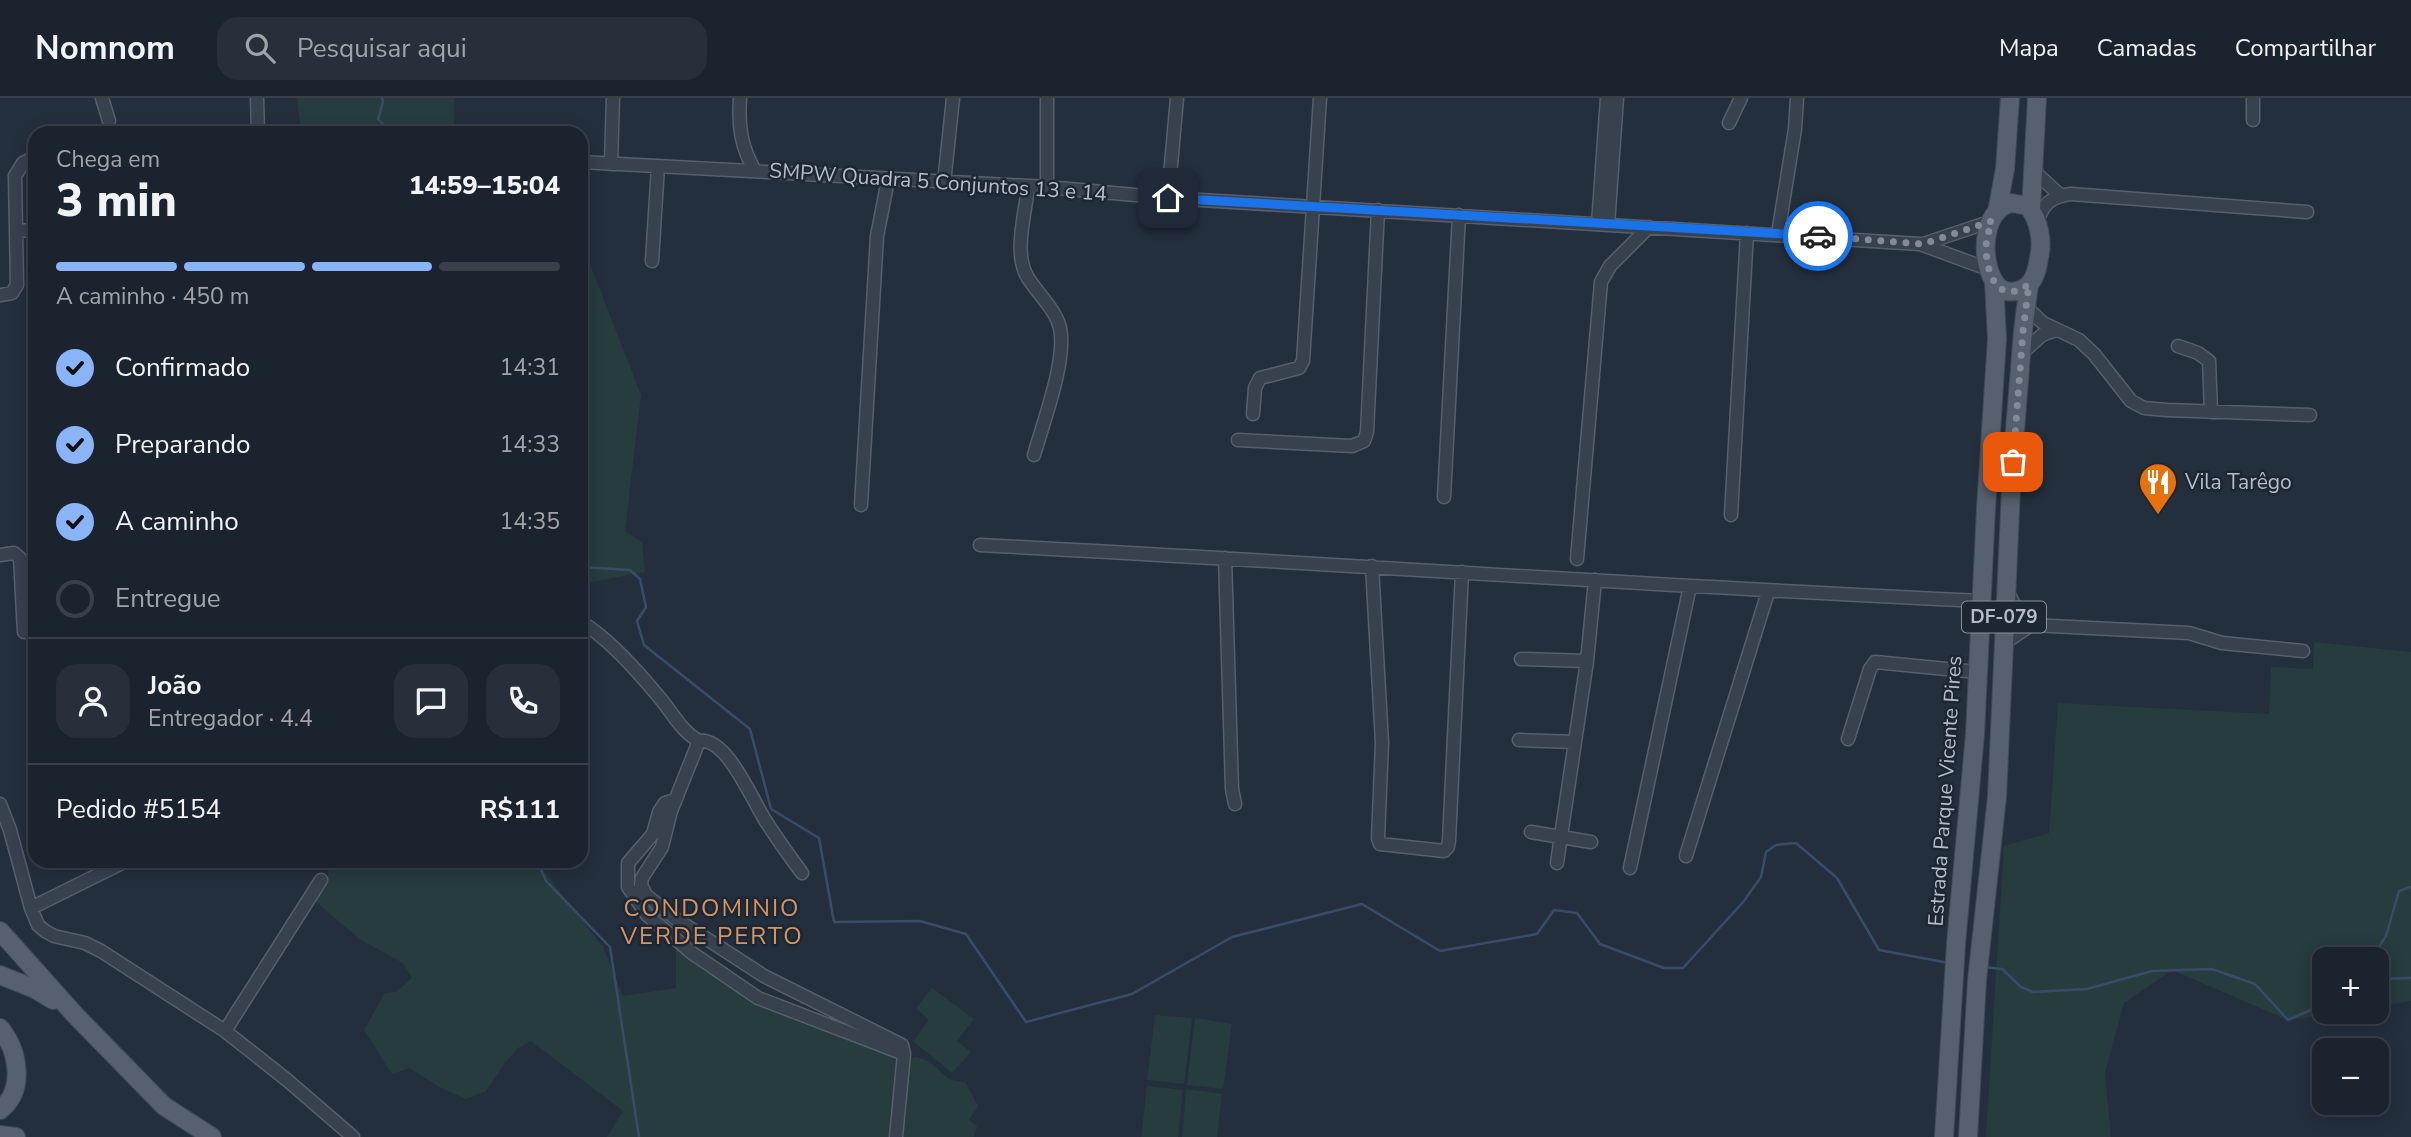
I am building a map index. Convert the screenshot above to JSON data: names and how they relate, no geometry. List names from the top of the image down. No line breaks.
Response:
{"streets":{"main road":["DF-079","Estrada Parque Vicente Pires"],"street":["SMPW Quadra 5 Conjuntos 13 e 14"]},"crossings":[["SMPW Quadra 5 Conjuntos 13 e 14","DF-079"],["SMPW Quadra 5 Conjuntos 13 e 14","Estrada Parque Vicente Pires"],["DF-079","Estrada Parque Vicente Pires"]],"districts":["CONDOMINIO VERDE PERTO"],"places":{"restaurant":["Vila Tarêgo"]},"page":{"header":"Nomnom","search":"Pesquisar aqui","nav":["Mapa","Camadas","Compartilhar"],"heading":["3 min","Chega em","14:59–15:04"],"panel":["João","Entregador · 4.4","Pedido #5154","R$111"],"bar":"A caminho · 450 m","list":[["Confirmado","14:31"],["Preparando","14:33"],["A caminho","14:35"],"Entregue"],"map_buttons":["+","−"]}}
